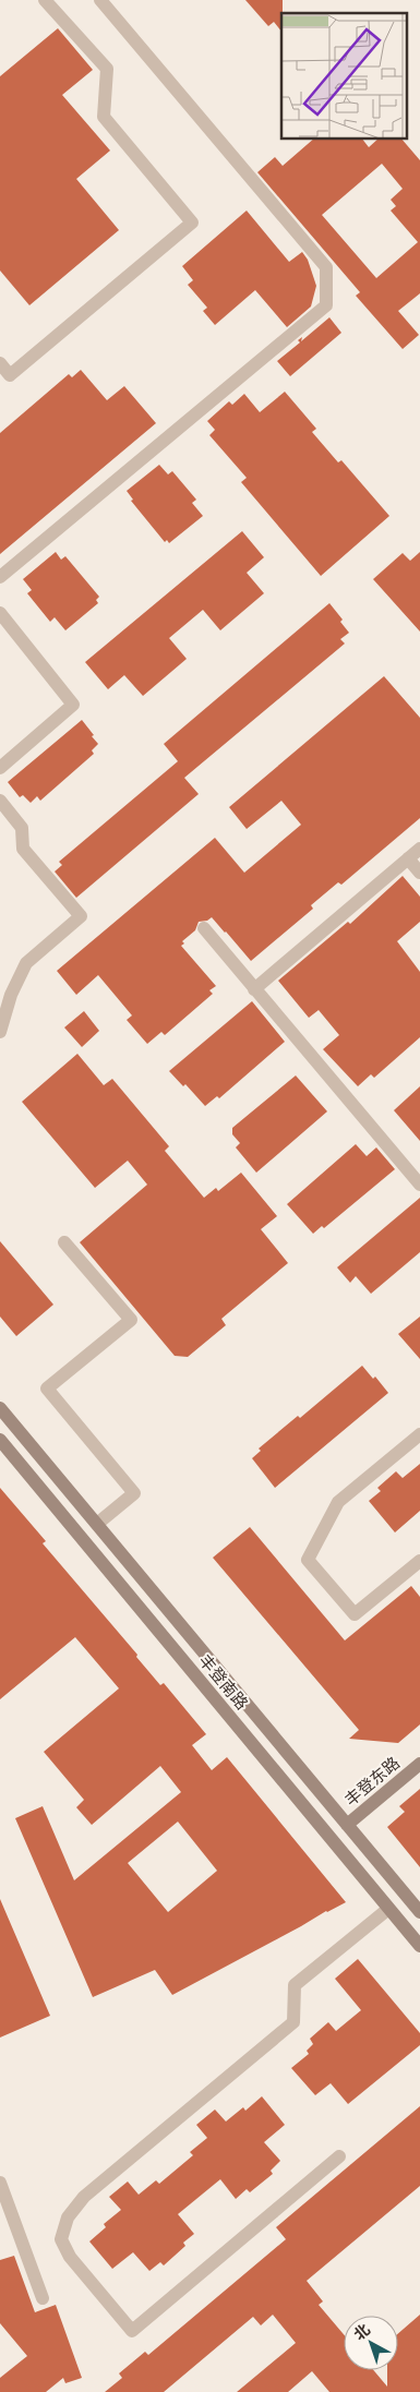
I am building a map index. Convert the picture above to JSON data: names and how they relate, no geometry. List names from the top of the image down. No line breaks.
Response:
{"streets":{"street":["丰登南路","丰登东路"]},"crossings":[["丰登南路","丰登东路"]],"north":"top left"}
